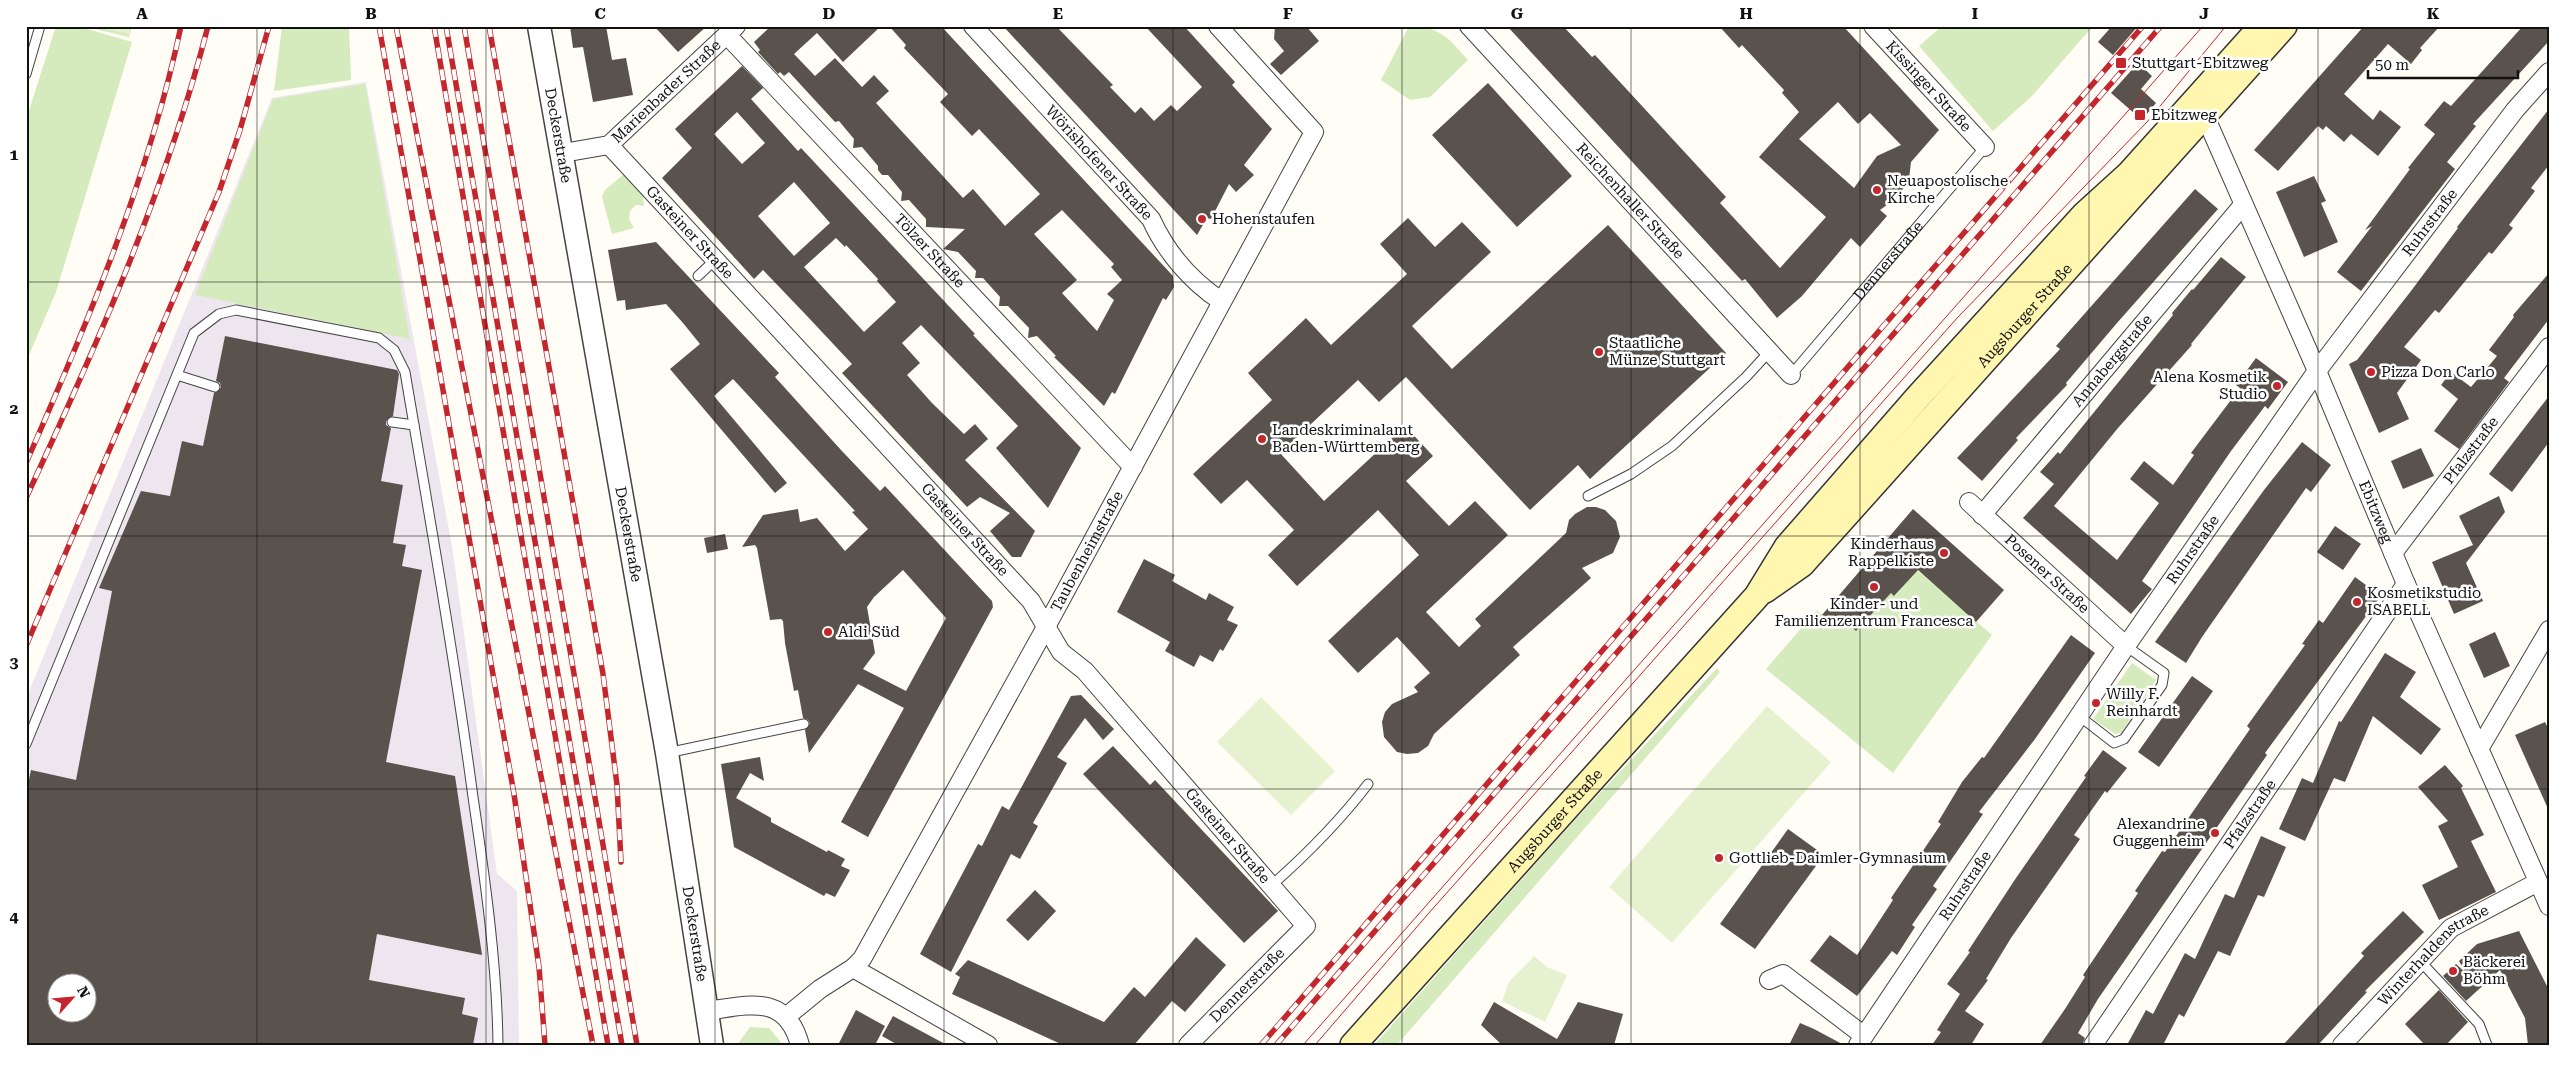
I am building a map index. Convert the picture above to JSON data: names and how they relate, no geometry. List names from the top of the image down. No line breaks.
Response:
{"streets":{"main road":["Augsburger Straße"],"street":["Kissinger Straße","Marienbader Straße","Deckerstraße","Wörishofener Straße","Reichenhaller Straße","Ruhrstraße","Gasteiner Straße","Tölzer Straße","Dennerstraße","Annabergstraße","Pfalzstraße","Ebitzweg","Taubenheimstraße","Posener Straße","Winterhaldenstraße"]},"crossings":[["Kissinger Straße","Dennerstraße"],["Marienbader Straße","Deckerstraße"],["Marienbader Straße","Gasteiner Straße"],["Marienbader Straße","Tölzer Straße"],["Wörishofener Straße","Taubenheimstraße"],["Reichenhaller Straße","Dennerstraße"],["Ruhrstraße","Ebitzweg"],["Ruhrstraße","Posener Straße"],["Gasteiner Straße","Dennerstraße"],["Gasteiner Straße","Taubenheimstraße"],["Tölzer Straße","Taubenheimstraße"],["Augsburger Straße","Ebitzweg"],["Annabergstraße","Ebitzweg"],["Annabergstraße","Posener Straße"],["Pfalzstraße","Ebitzweg"],["Ebitzweg","Winterhaldenstraße"]],"places":{"transit":["Stuttgart-Ebitzweg","Ebitzweg"],"other":["Neuapostolische Kirche","Hohenstaufen","Staatliche Münze Stuttgart","Pizza Don Carlo","Alena Kosmetik Studio","Landeskriminalamt Baden-Württemberg","Kinderhaus Rappelkiste","Kinder- und Familienzentrum Francesca","Kosmetikstudio ISABELL","Aldi Süd","Willy F. Reinhardt","Alexandrine Guggenheim","Gottlieb-Daimler-Gymnasium","Bäckerei Böhm"]},"scale_bar":"50 m","north":"top right","grid":{"columns":["A","B","C","D","E","F","G","H","I","J","K"],"rows":["1","2","3","4"]}}
